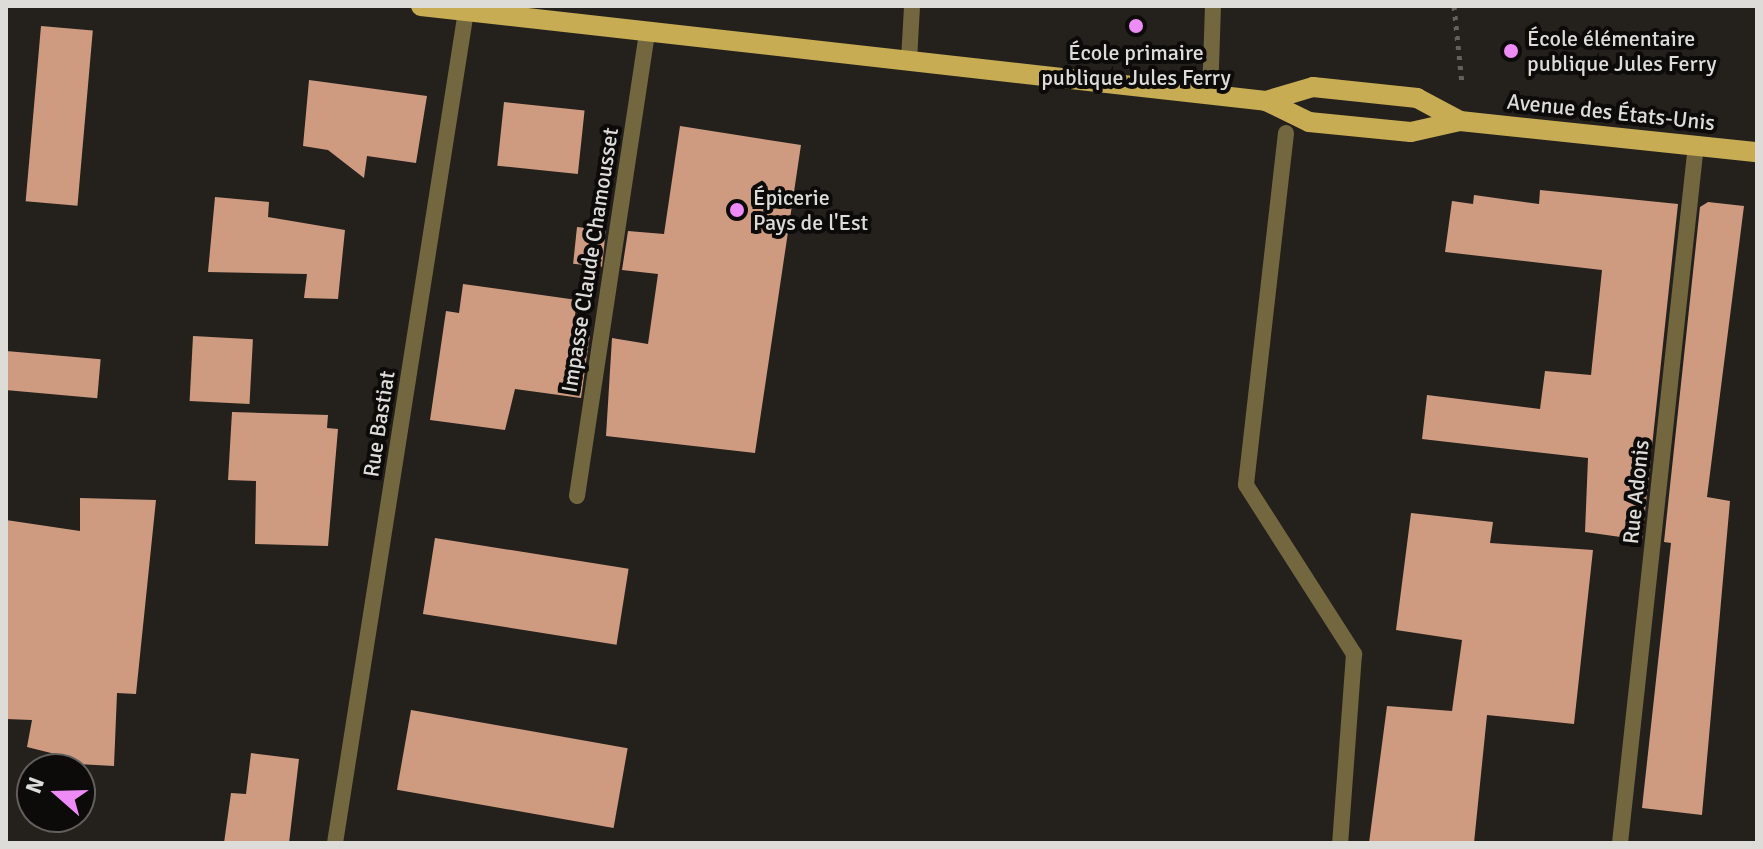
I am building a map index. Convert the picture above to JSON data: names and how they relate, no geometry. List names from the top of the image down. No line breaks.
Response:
{"streets":{"main road":["Avenue des États-Unis"],"street":["Impasse Claude Chamousset","Rue Bastiat","Rue Adonis"]},"crossings":[["Avenue des États-Unis","Impasse Claude Chamousset"],["Avenue des États-Unis","Rue Bastiat"],["Avenue des États-Unis","Rue Adonis"]],"places":["École primaire publique Jules Ferry","École élémentaire publique Jules Ferry","Épicerie Pays de l'Est"],"north":"left"}
